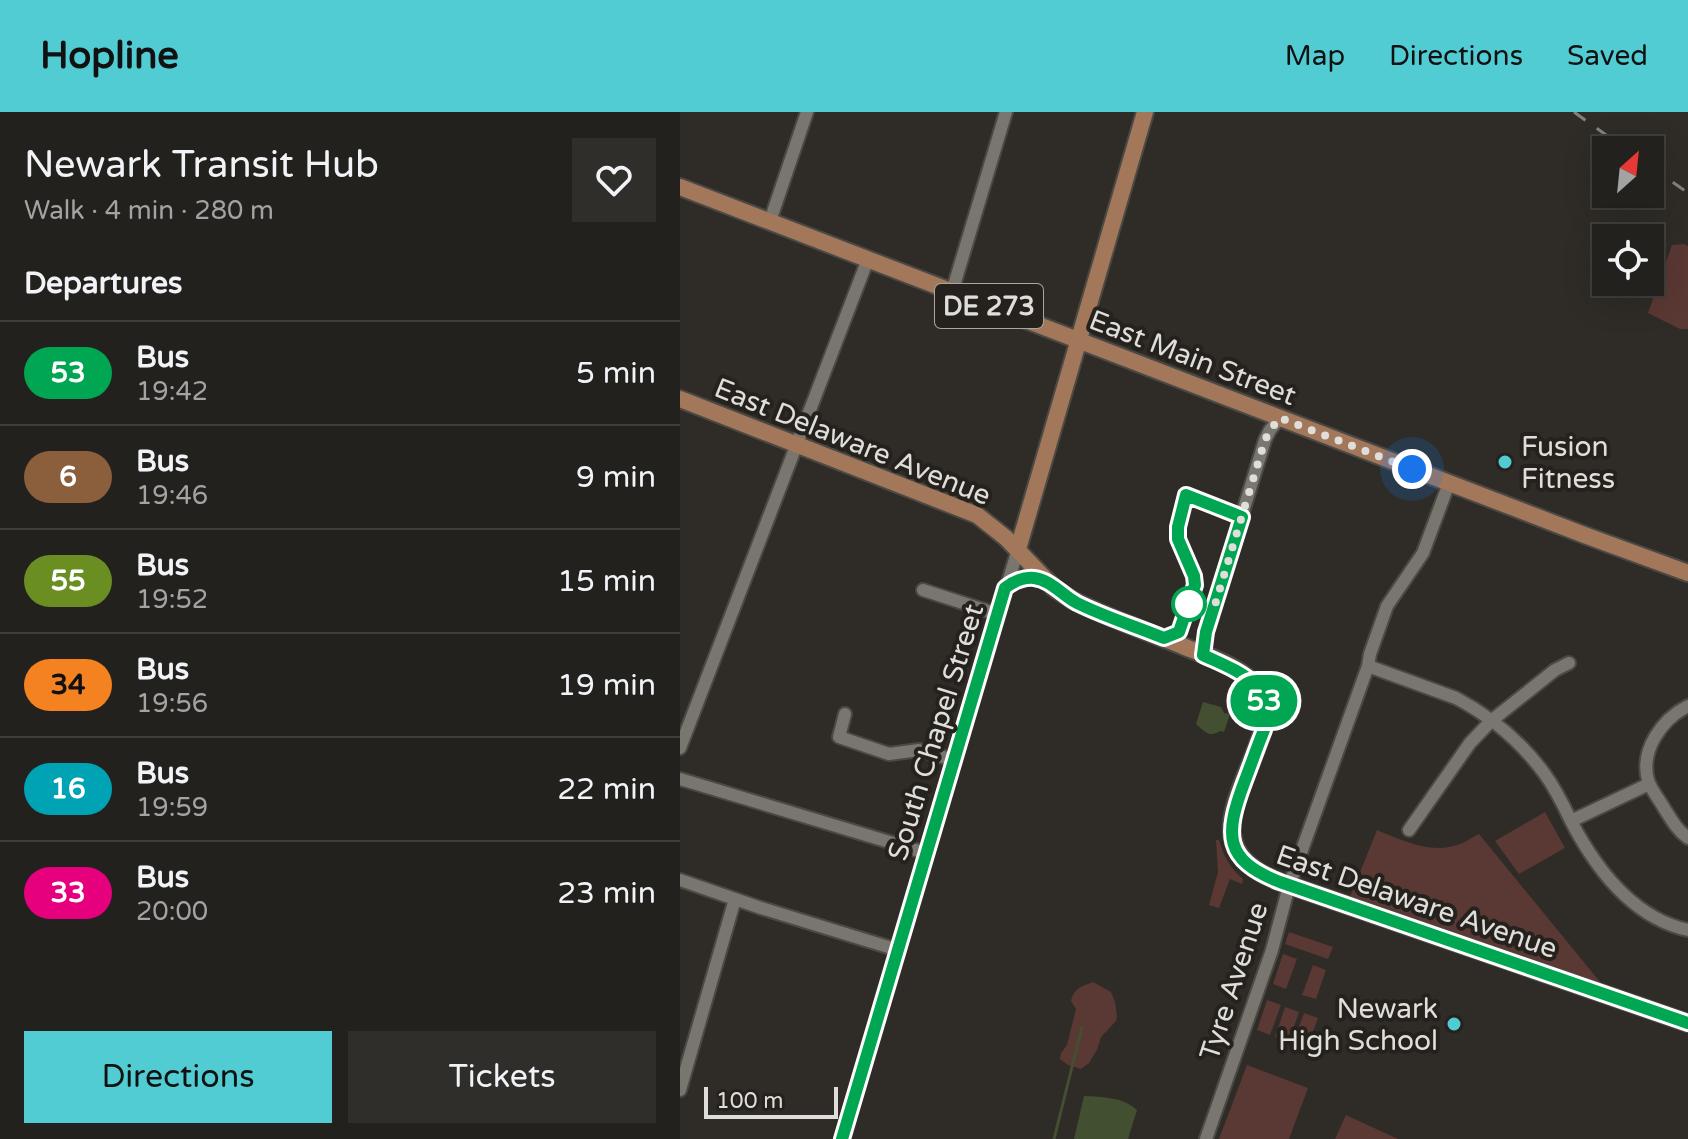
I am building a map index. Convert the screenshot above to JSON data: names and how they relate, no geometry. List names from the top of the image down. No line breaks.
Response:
{"streets":{"main road":["DE 273","East Main Street","East Delaware Avenue","South Chapel Street"],"street":["Tyre Avenue"]},"crossings":[["East Main Street","South Chapel Street"],["East Main Street","Tyre Avenue"],["East Delaware Avenue","South Chapel Street"],["East Delaware Avenue","Tyre Avenue"]],"places":["Fusion Fitness","Newark High School"],"lines":["bus line 53"],"scale_bar":"100 m","north":"top right","page":{"header":"Hopline","nav":["Map","Directions","Saved"],"heading":[["Newark Transit Hub","Walk · 4 min · 280 m"],"Departures"],"on_map":"53","list":[{"mark":"53","name":"Bus","note":"19:42","value":"5 min"},{"mark":"6","name":"Bus","note":"19:46","value":"9 min"},{"mark":"55","name":"Bus","note":"19:52","value":"15 min"},{"mark":"34","name":"Bus","note":"19:56","value":"19 min"},{"mark":"16","name":"Bus","note":"19:59","value":"22 min"},{"mark":"33","name":"Bus","note":"20:00","value":"23 min"}],"buttons":["Directions","Tickets"],"scale":"100 m"}}
